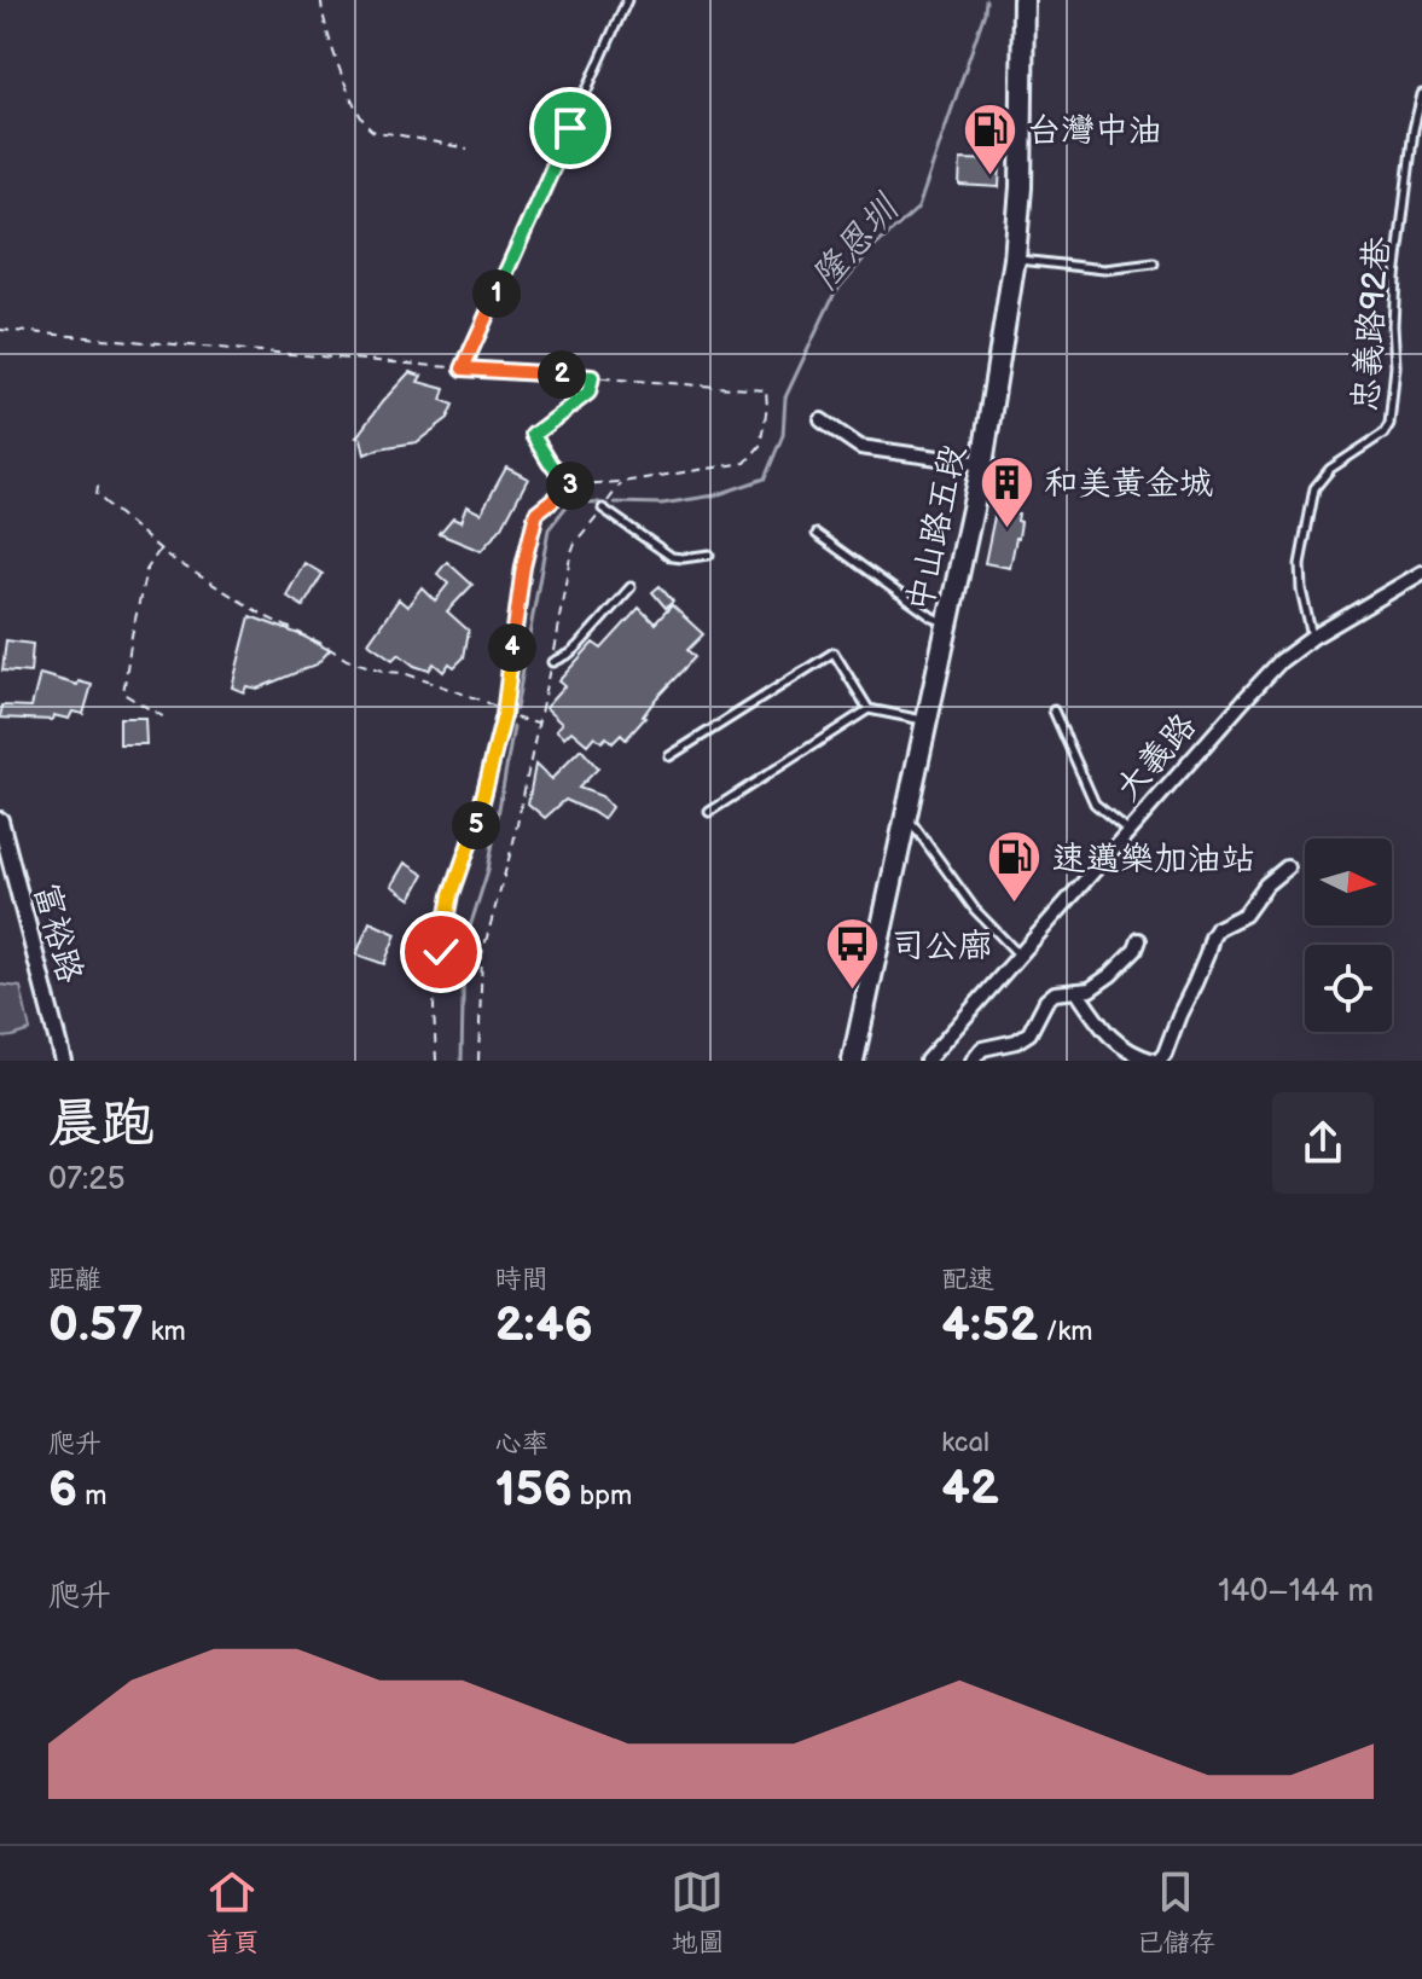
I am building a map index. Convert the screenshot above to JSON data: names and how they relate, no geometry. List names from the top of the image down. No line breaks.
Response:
{"streets":{"main road":["中山路五段"],"street":["大義路","富裕路"],"lane":["忠義路92巷"]},"crossings":[["忠義路92巷","大義路"]],"water":["隆恩圳"],"places":{"fuel station":["台灣中油","速邁樂加油站"],"building":["和美黃金城"],"bus stop":["司公廍"]},"north":"right","page":{"pins":["1","2","3","4","5"],"heading":["晨跑","07:25"],"stats":[["距離","0.57 km"],["時間","2:46"],["配速","4:52 /km"],["爬升","6 m"],["心率","156 bpm"],["kcal","42"]],"chart":["爬升","140–144 m"],"tabs":["首頁","地圖","已儲存"]}}
